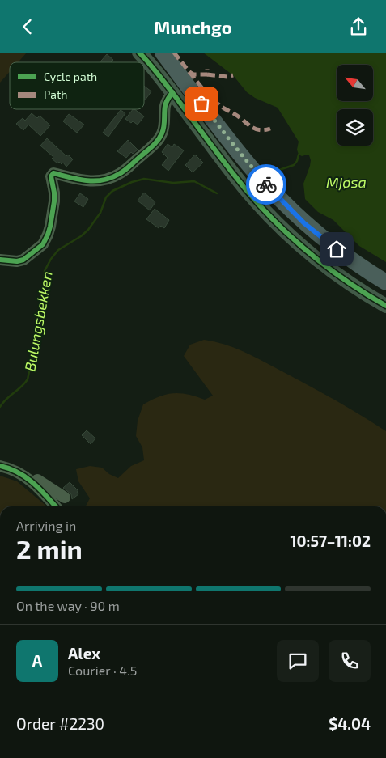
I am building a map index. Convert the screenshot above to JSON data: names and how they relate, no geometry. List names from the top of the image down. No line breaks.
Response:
{"water":["Mjøsa","Bulungsbekken"],"legend":["Cycle path","Path"],"north":"top left","page":{"header":"Munchgo","heading":["2 min","Arriving in","10:57–11:02"],"panel":["Alex","Courier · 4.5","Order #2230","$4.04"],"bar":"On the way · 90 m","round":"A"}}
